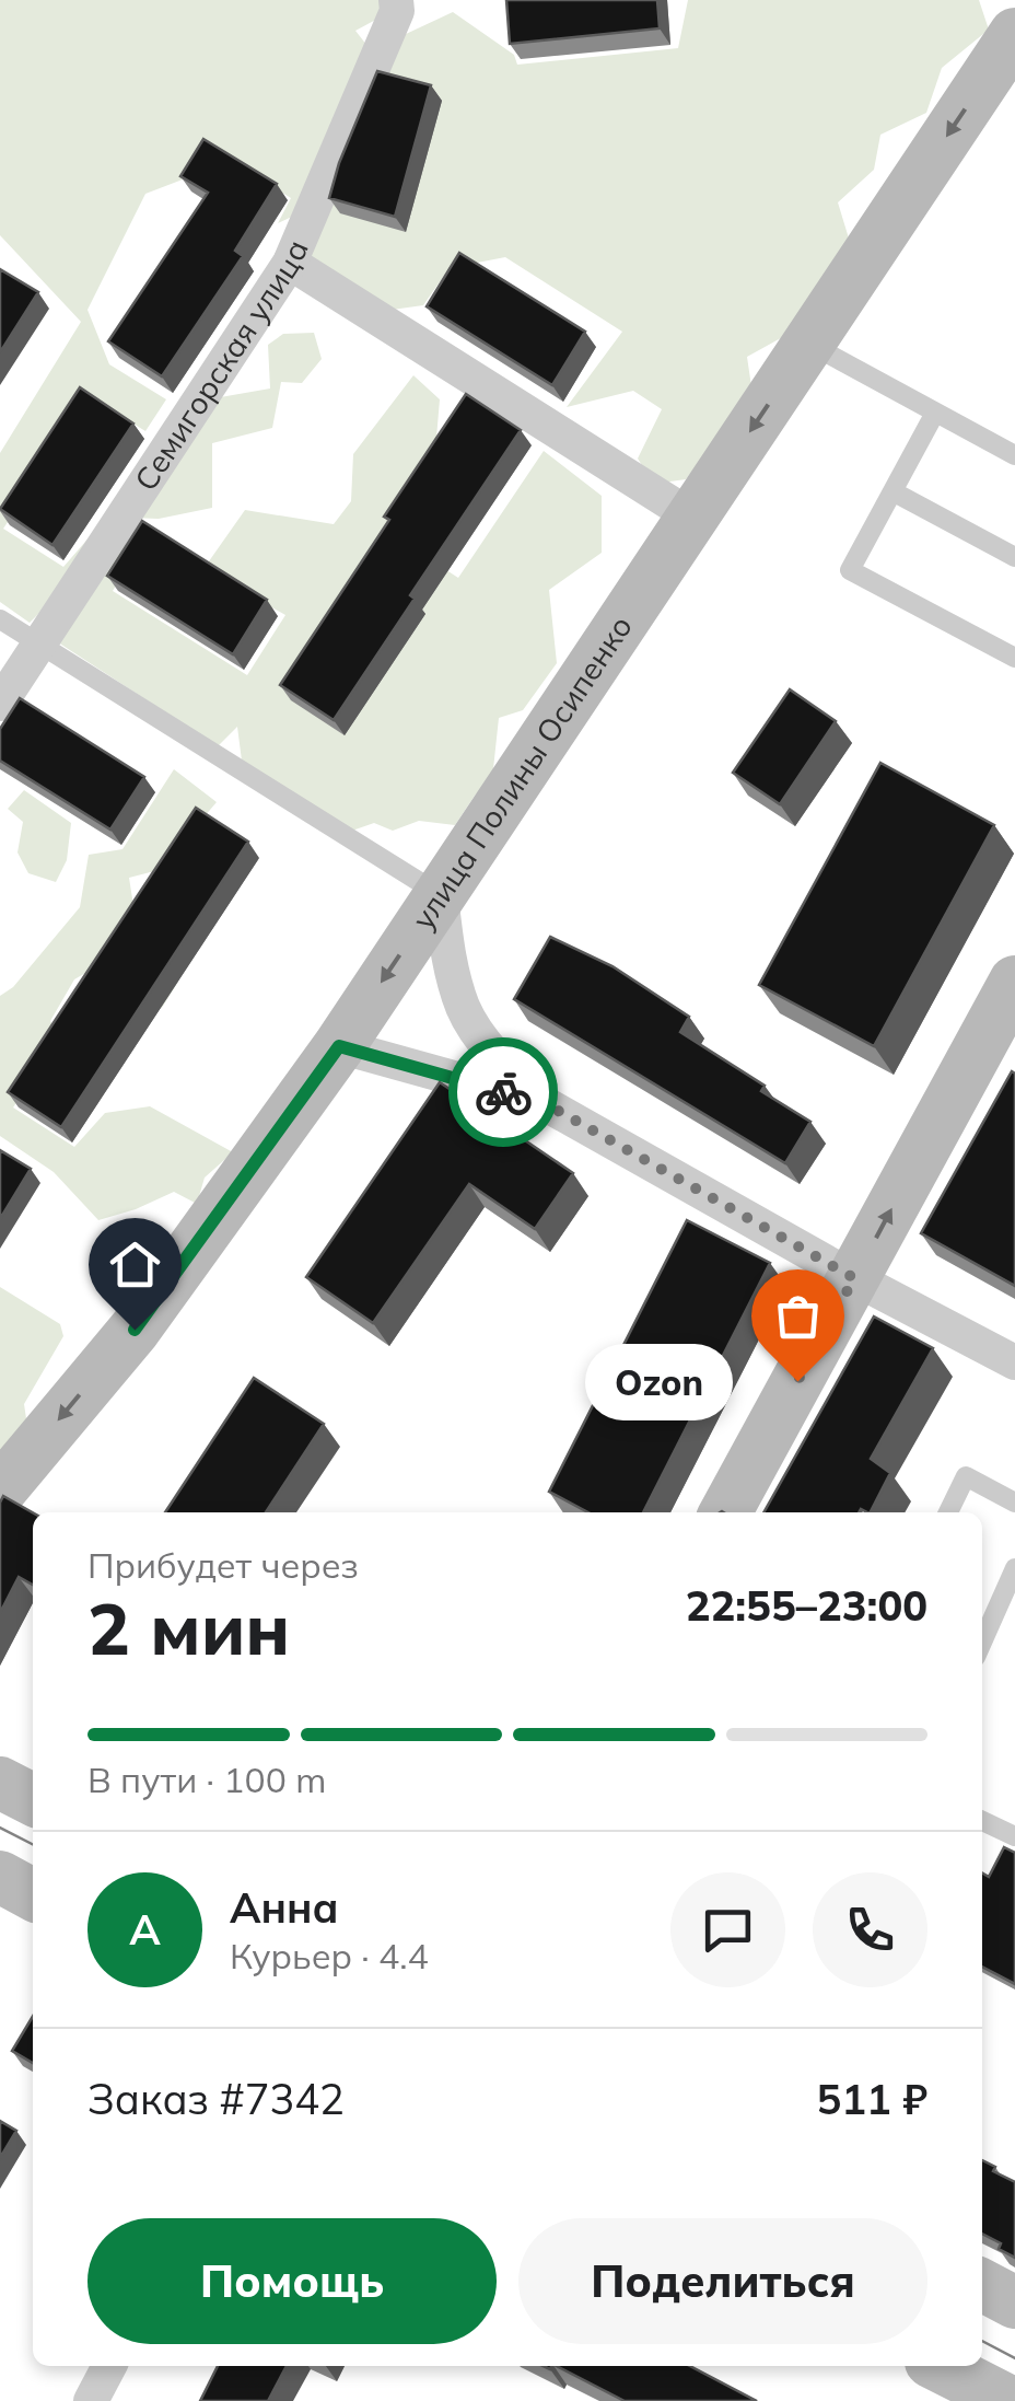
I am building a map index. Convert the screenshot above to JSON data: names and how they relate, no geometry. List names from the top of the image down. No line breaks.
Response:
{"streets":{"main road":["улица Полины Осипенко"],"street":["Семигорская улица"]},"one_way":["улица Полины Осипенко"],"places":["Ozon"],"page":{"bubble":"Ozon","heading":["2 мин","Прибудет через","22:55–23:00"],"panel":["Анна","Курьер · 4.4","Заказ #7342","511 ₽"],"bar":"В пути · 100 m","round":"А","buttons":["Помощь","Поделиться"]}}
